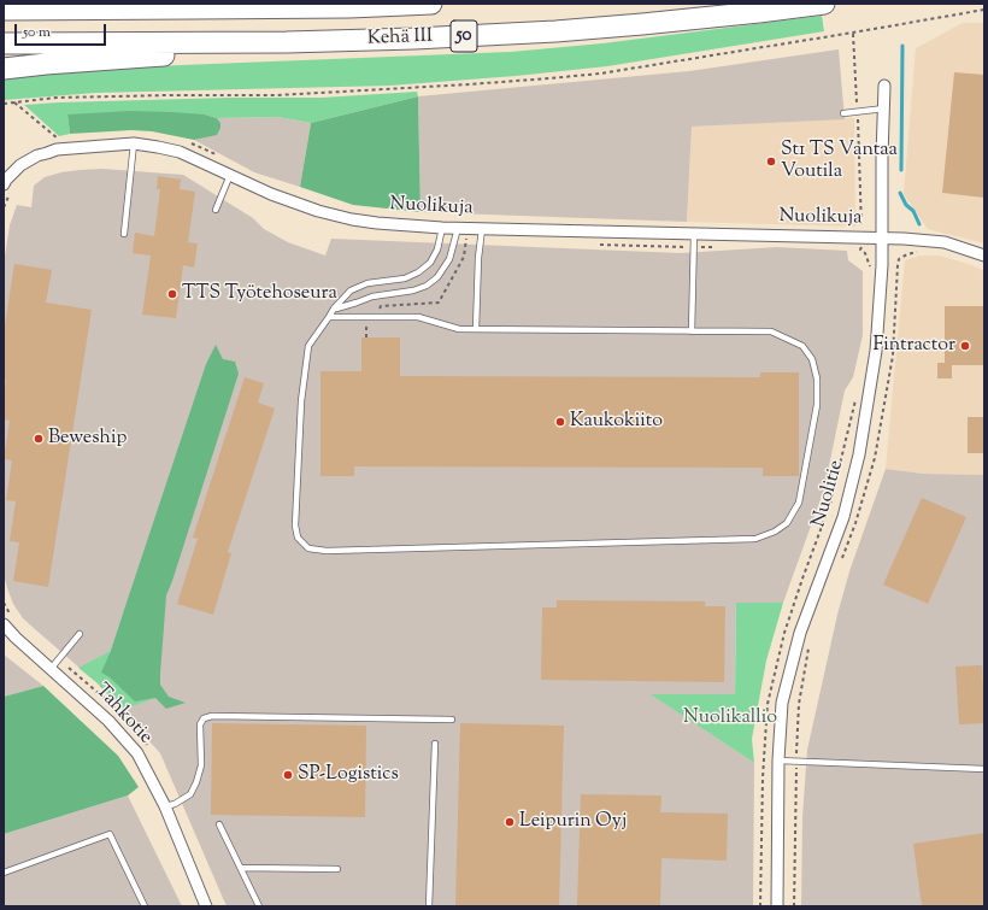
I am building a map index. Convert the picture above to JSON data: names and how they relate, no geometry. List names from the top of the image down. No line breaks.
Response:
{"streets":{"highway":["50","Kehä III"],"street":["Nuolikuja","Nuolitie","Tahkotie"]},"crossings":[["Nuolikuja","Nuolitie"]],"parks":["Nuolikallio"],"places":["St1 TS Vantaa Voutila","TTS Työtehoseura","Fintractor","Kaukokiito","Beweship","SP-Logistics","Leipurin Oyj"],"scale_bar":"50 m"}
